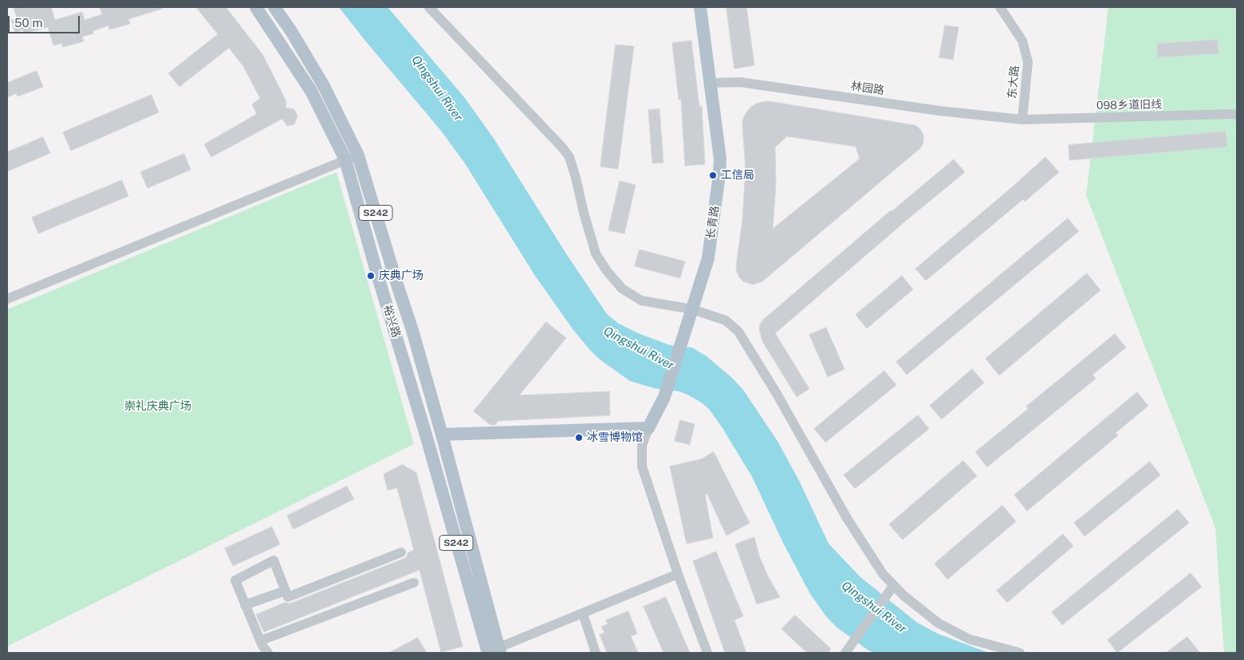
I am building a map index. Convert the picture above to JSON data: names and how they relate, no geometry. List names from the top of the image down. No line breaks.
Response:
{"streets":{"main road":["S242","长青路","裕兴路"],"street":["东大路","林园路","098乡道旧线"]},"crossings":[["东大路","林园路"],["东大路","098乡道旧线"],["林园路","098乡道旧线"],["林园路","长青路"]],"water":["Qingshui River"],"parks":["崇礼庆典广场"],"places":["工信局","庆典广场","冰雪博物馆"],"scale_bar":"50 m"}
